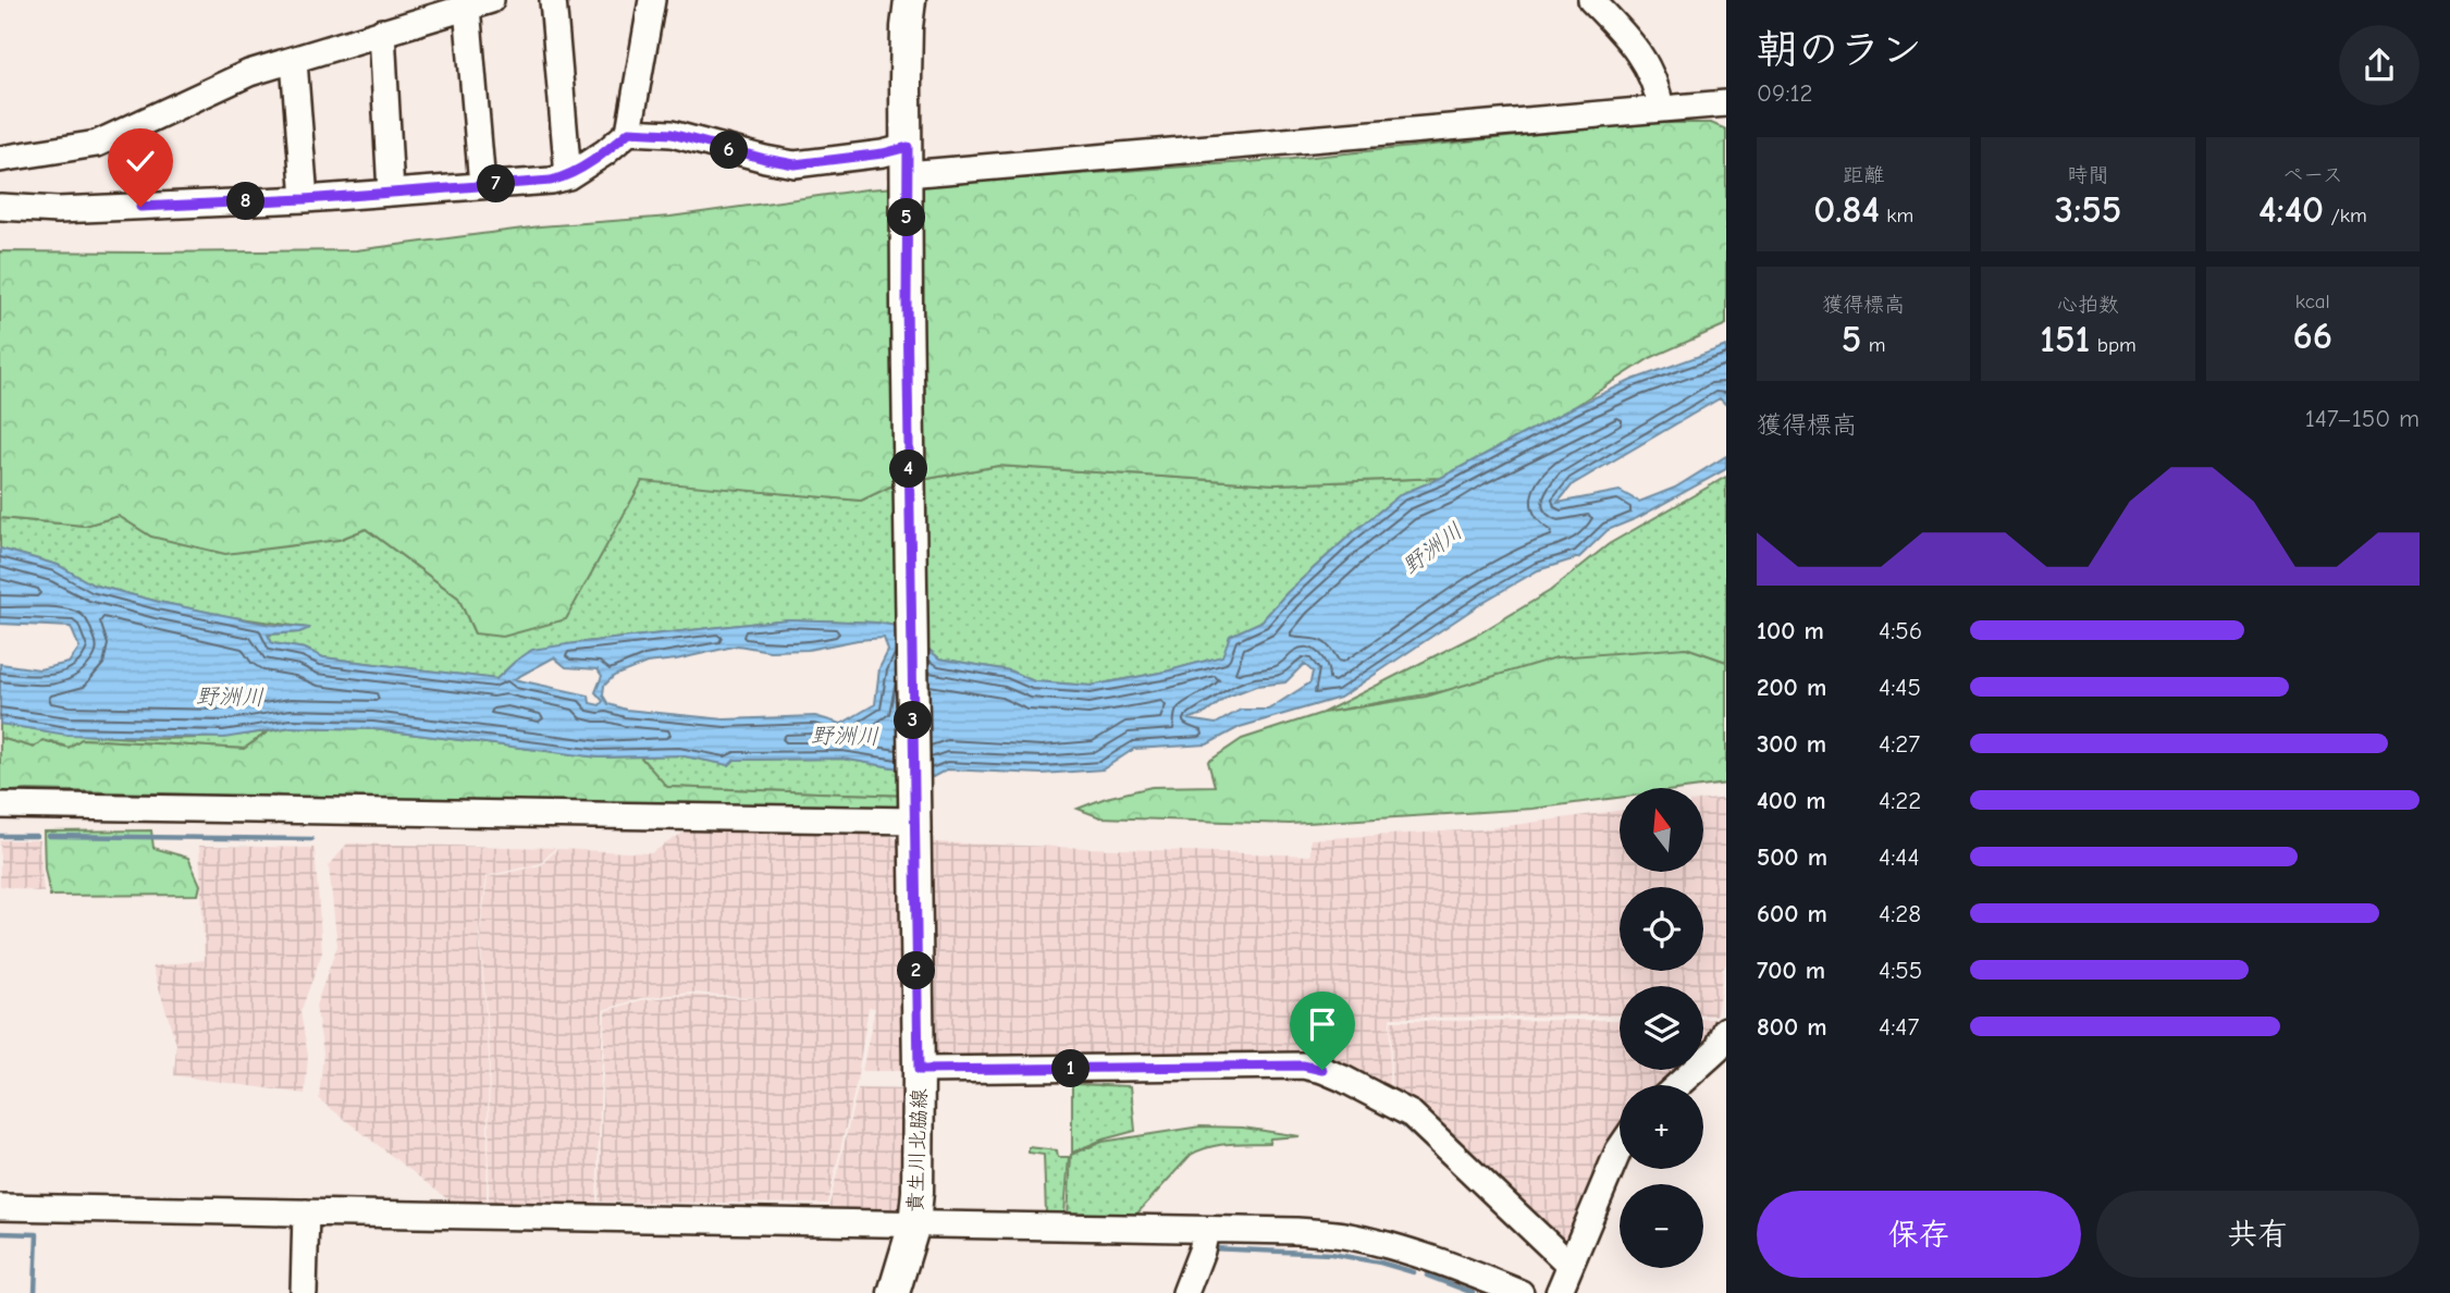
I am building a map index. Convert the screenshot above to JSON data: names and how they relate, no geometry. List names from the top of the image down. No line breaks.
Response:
{"streets":{"main road":["貴生川北脇線"]},"water":["野洲川"],"north":"top","page":{"heading":["朝のラン","09:12"],"stats":[["距離","0.84 km"],["時間","3:55"],["ペース","4:40 /km"],["獲得標高","5 m"],["心拍数","151 bpm"],["kcal","66"]],"pins":["6","7","8","5","4","3","2","1"],"chart":["獲得標高","147–150 m"],"list":[{"name":"100 m","note":"4:56"},{"name":"200 m","note":"4:45"},{"name":"300 m","note":"4:27"},{"name":"400 m","note":"4:22"},{"name":"500 m","note":"4:44"},{"name":"600 m","note":"4:28"},{"name":"700 m","note":"4:55"},{"name":"800 m","note":"4:47"}],"map_buttons":["+","−"],"buttons":["保存","共有"]}}
